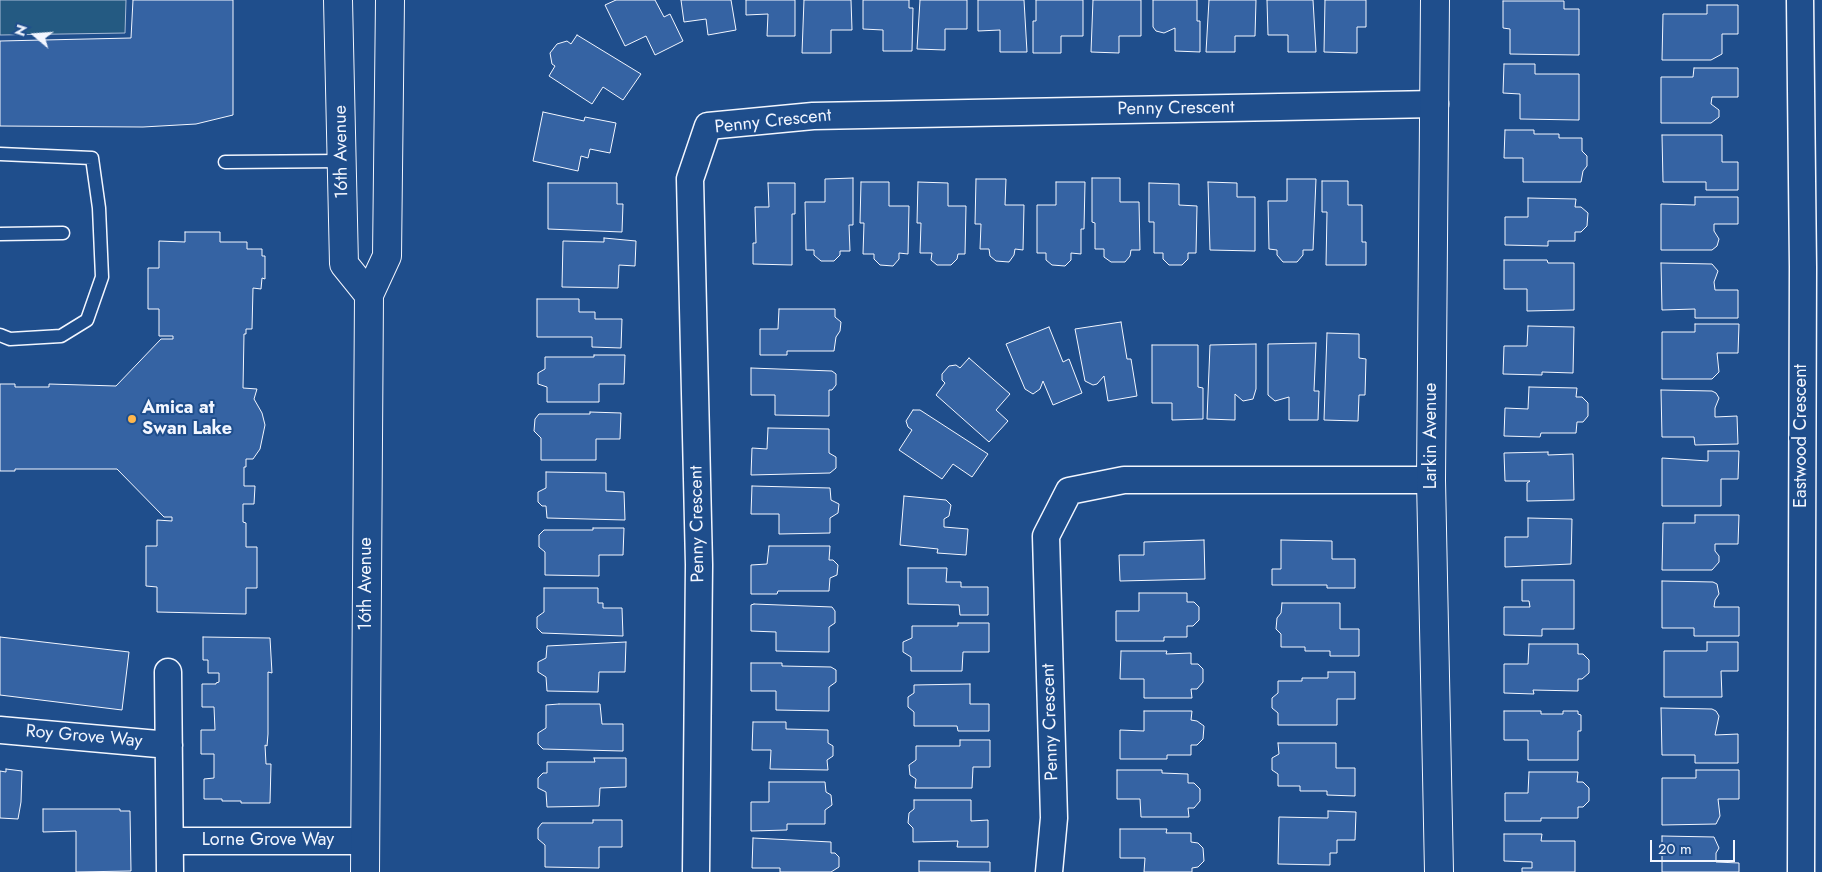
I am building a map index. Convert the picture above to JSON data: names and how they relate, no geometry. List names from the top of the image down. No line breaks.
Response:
{"streets":{"main road":["16th Avenue","Larkin Avenue"],"street":["Penny Crescent","Eastwood Crescent","Roy Grove Way","Lorne Grove Way"]},"crossings":[["Penny Crescent","Larkin Avenue"],["16th Avenue","Lorne Grove Way"],["Roy Grove Way","Lorne Grove Way"]],"places":["Amica at Swan Lake"],"scale_bar":"20 m","north":"left"}
